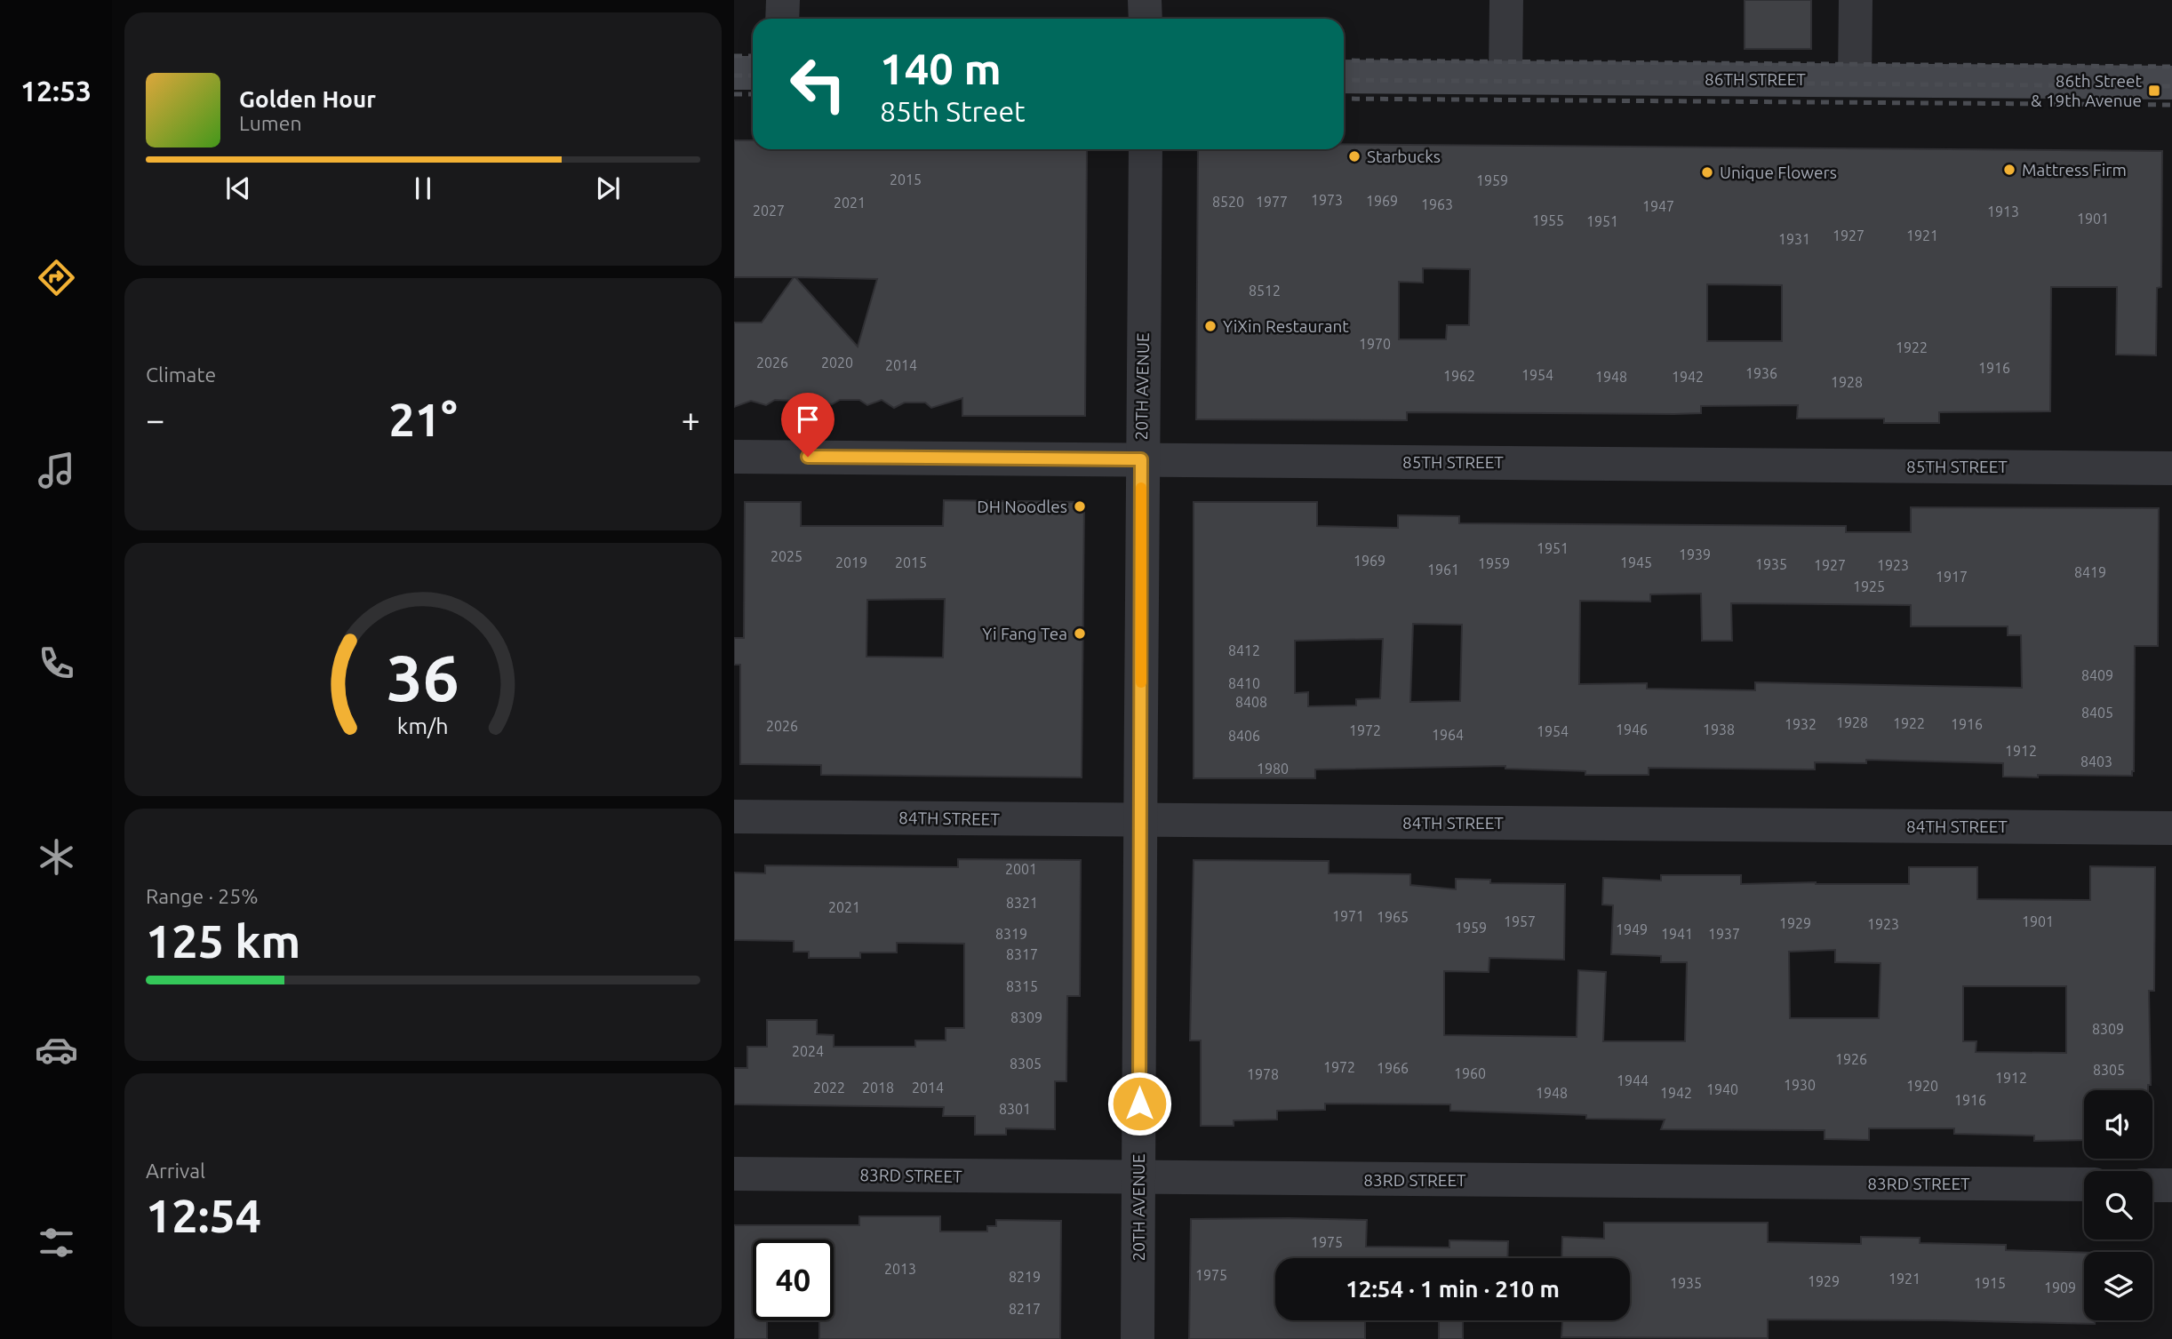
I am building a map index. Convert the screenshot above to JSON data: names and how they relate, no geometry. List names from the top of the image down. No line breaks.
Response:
{"streets":{"main road":["86TH STREET"],"street":["20TH AVENUE","85TH STREET","84TH STREET","83RD STREET"]},"crossings":[["20TH AVENUE","85TH STREET"],["20TH AVENUE","84TH STREET"],["20TH AVENUE","83RD STREET"]],"places":{"transit":["86th Street & 19th Avenue"],"other":["Starbucks","Mattress Firm","Unique Flowers","YiXin Restaurant","DH Noodles","Yi Fang Tea"]},"house_numbers":["2015","1959","1973","1969","8520","1977","2021","1963","1947","2027","1913","1901","1955","1951","1927","1921","1931","8512","1970","1922","2026","2020","2014","1916","1936","1954","1962","1948","1942","1928","1951","1939","2025","1969","2019","2015","1945","1959","1935","1927","1923","1961","8419","1917","1925","8412","8409","8410","8408","8405","1928","1922","1932","1916","2026","1946","1938","1972","1954","1964","8406","1912","8403","1980","2001","8321","2021","1971","1965","1957","1901","1929","1923","1959","1949","8319","1941","1937","8317","8315","8309","8309","2024","1926","8305","1972","1966","8305","1960","1978","1912","1944","1930","1920","2022","2018","2014","1940","1948","1942","1916","8301","1975","2013","1975","8219","1921","1929","1935","1915","1909","8217"],"page":{"tabs":"12:53","turn":["140 m","85th Street"],"song":["Golden Hour","Lumen"],"tile":["Climate",["Range · 25%","125 km"],["Arrival","12:54"]],"heat":["−","21°","+"],"limit":"40","trip":"12:54 · 1 min · 210 m","gauge":["36","km/h"]}}
